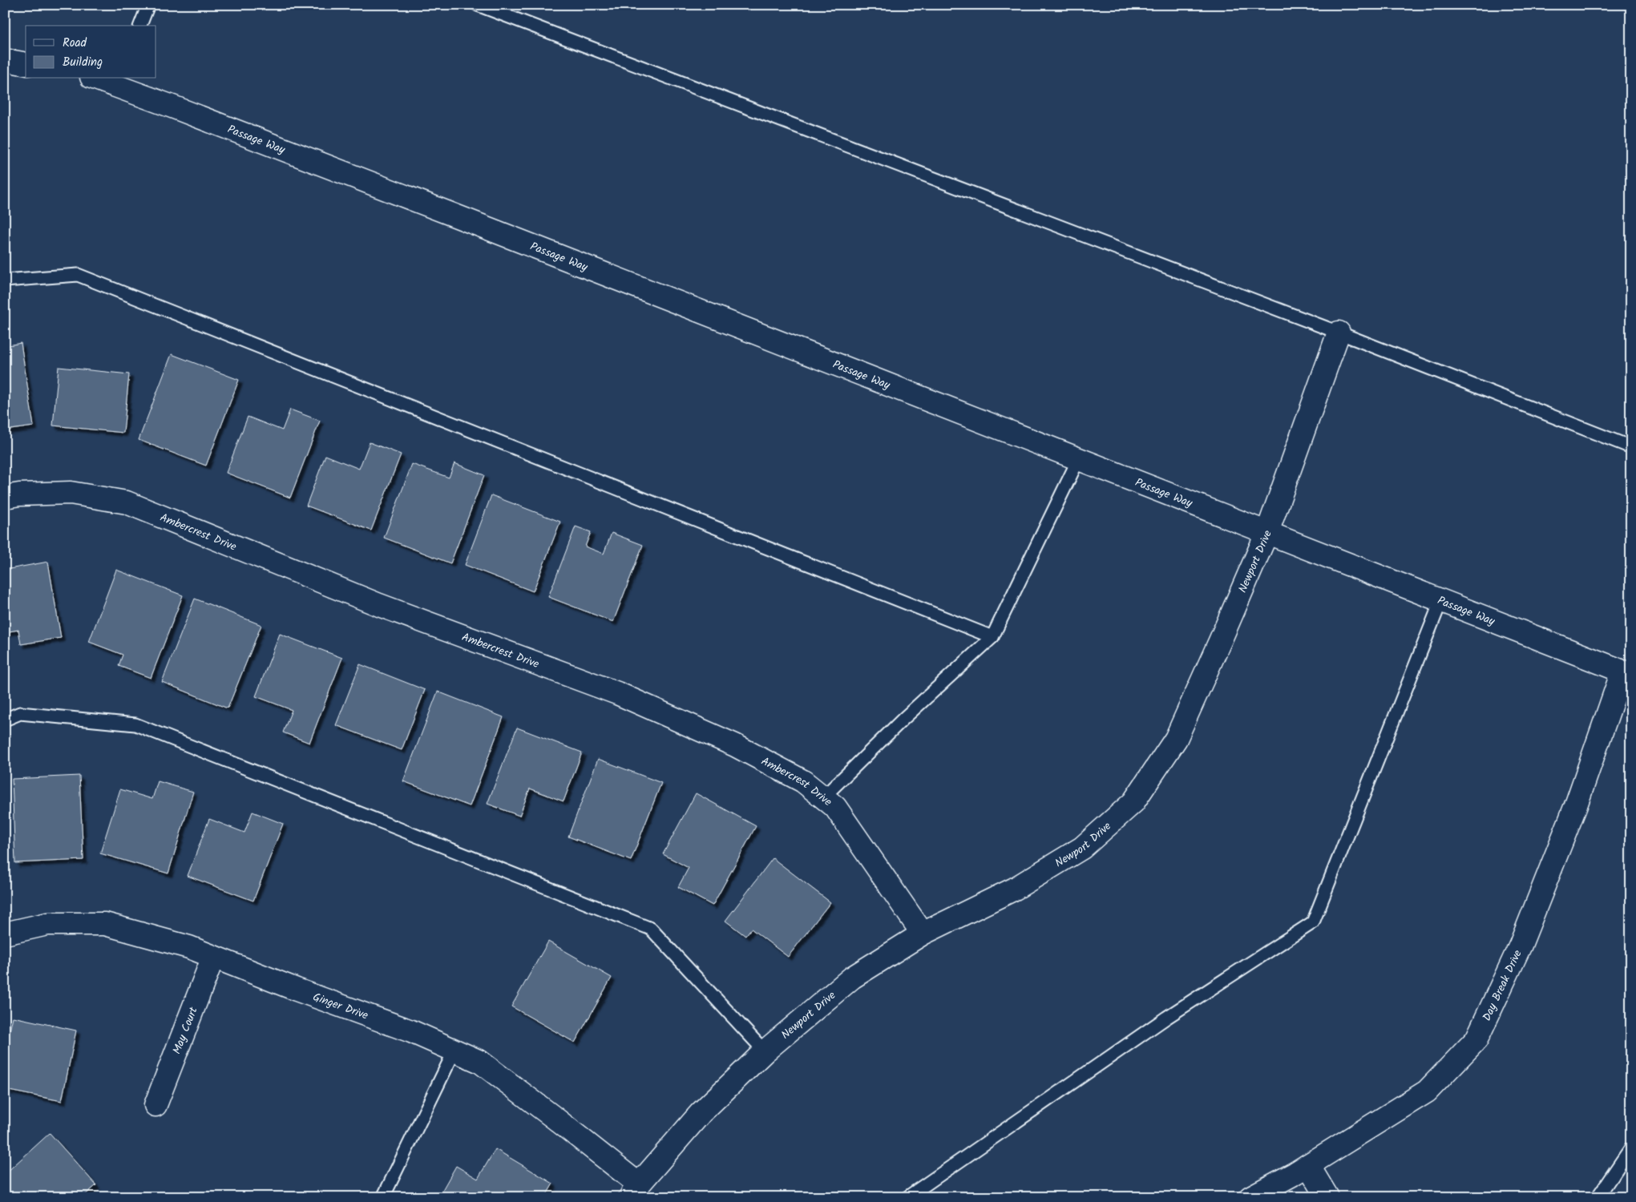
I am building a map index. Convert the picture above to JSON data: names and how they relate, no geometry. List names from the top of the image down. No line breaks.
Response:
{"streets":{"street":["Passage Way","Ambercrest Drive","Newport Drive","Day Break Drive","Ginger Drive","May Court"]},"crossings":[["Passage Way","Newport Drive"],["Passage Way","Day Break Drive"],["Ambercrest Drive","Newport Drive"],["Newport Drive","Ginger Drive"],["Ginger Drive","May Court"]],"legend":["Road","Building"]}
